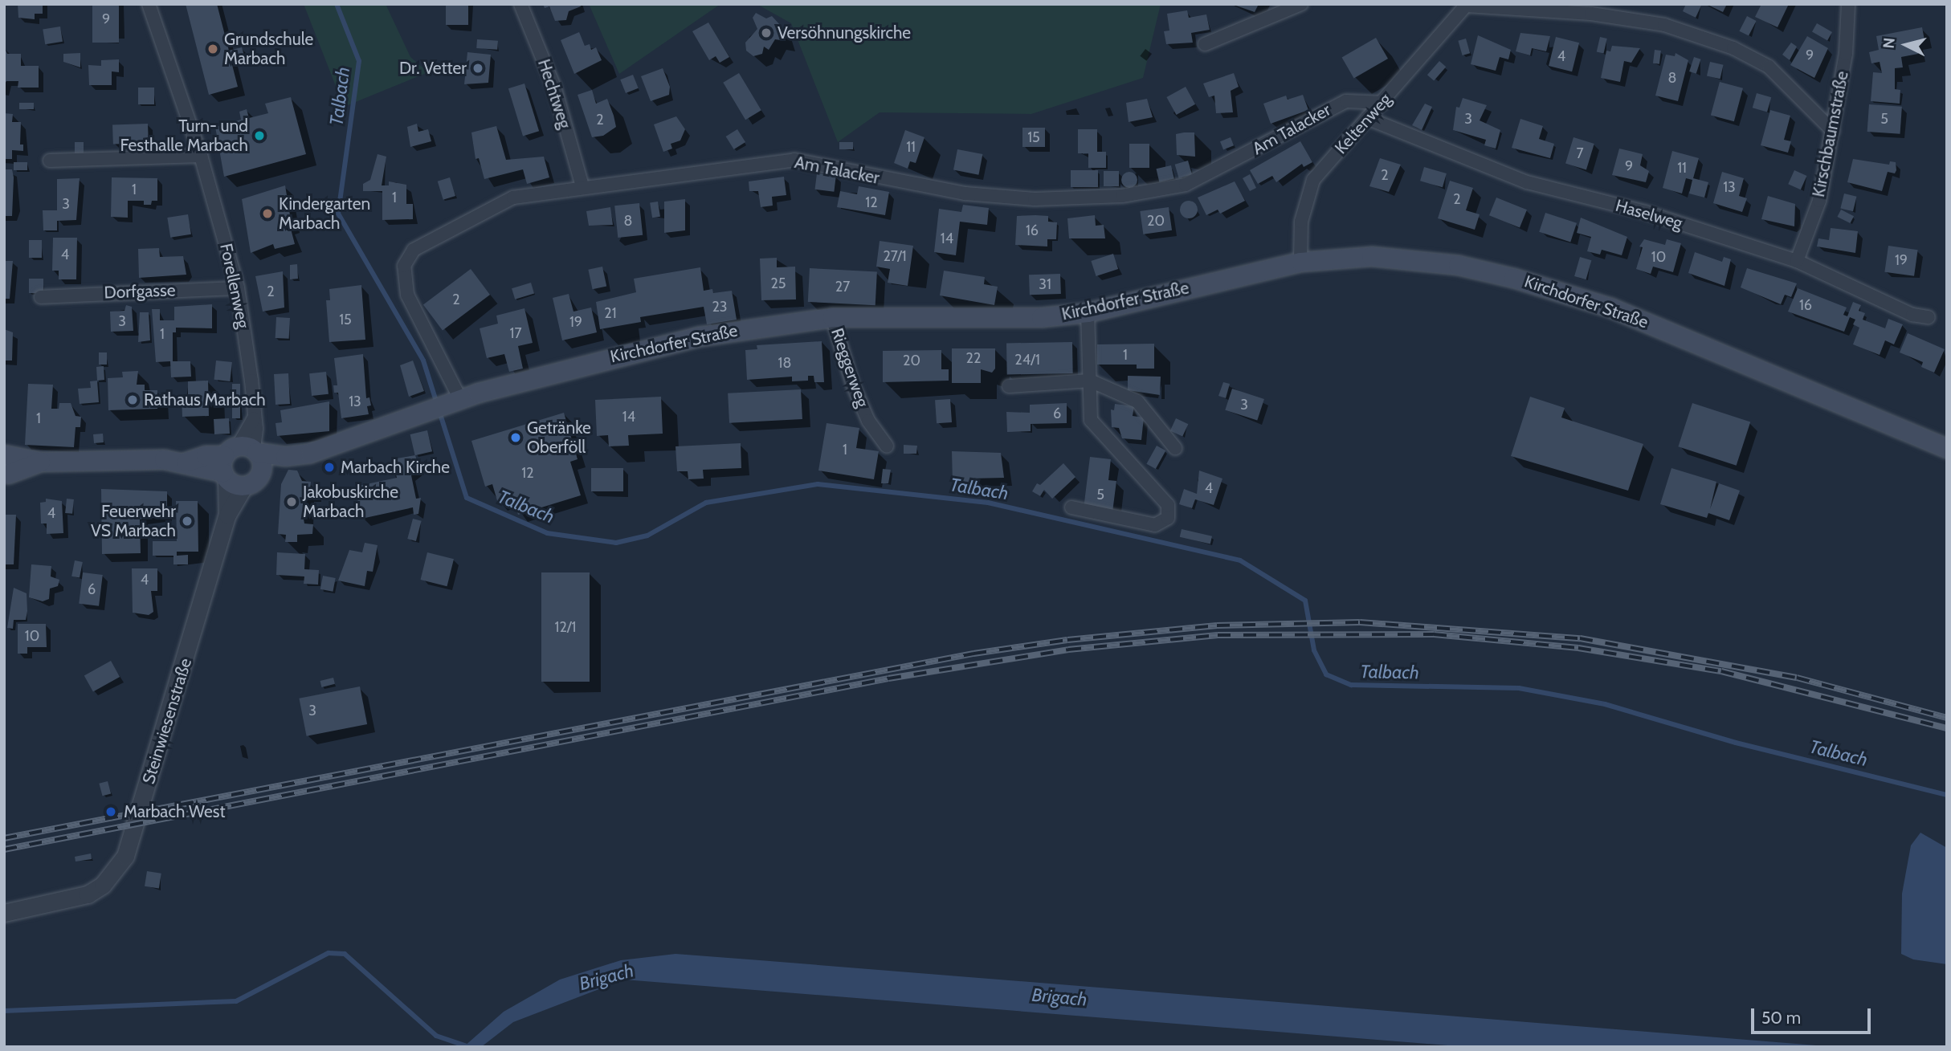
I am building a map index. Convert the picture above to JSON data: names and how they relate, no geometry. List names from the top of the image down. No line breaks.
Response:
{"streets":{"main road":["Kirchdorfer Straße"],"street":["Hechtweg","Keltenweg","Am Talacker","Kirschbaumstraße","Haselweg","Forellenweg","Dorfgasse","Rieggerweg","Steinwiesenstraße"]},"crossings":[["Hechtweg","Am Talacker"],["Keltenweg","Am Talacker"],["Keltenweg","Haselweg"],["Keltenweg","Kirchdorfer Straße"],["Am Talacker","Kirchdorfer Straße"],["Kirschbaumstraße","Haselweg"],["Forellenweg","Dorfgasse"],["Forellenweg","Kirchdorfer Straße"],["Forellenweg","Steinwiesenstraße"],["Kirchdorfer Straße","Rieggerweg"],["Kirchdorfer Straße","Steinwiesenstraße"]],"water":["Talbach","Brigach"],"places":["Versöhnungskirche","Grundschule Marbach","Dr. Vetter","Turn- und Festhalle Marbach","Kindergarten Marbach","Rathaus Marbach","Getränke Oberföll","Marbach Kirche","Jakobuskirche Marbach","Feuerwehr VS Marbach","Marbach West"],"house_numbers":["9","9","4","8","3","5","2","15","11","7","9","11","2","13","1","1","2","12","3","8","20","16","14","4","27/1","10","19","25","31","27","2","2","16","23","21","15","3","19","17","1","1","22","24/1","20","18","13","3","6","14","1","1","12","4","5","4","4","6","12/1","10","3"],"scale_bar":"50 m","north":"left"}
